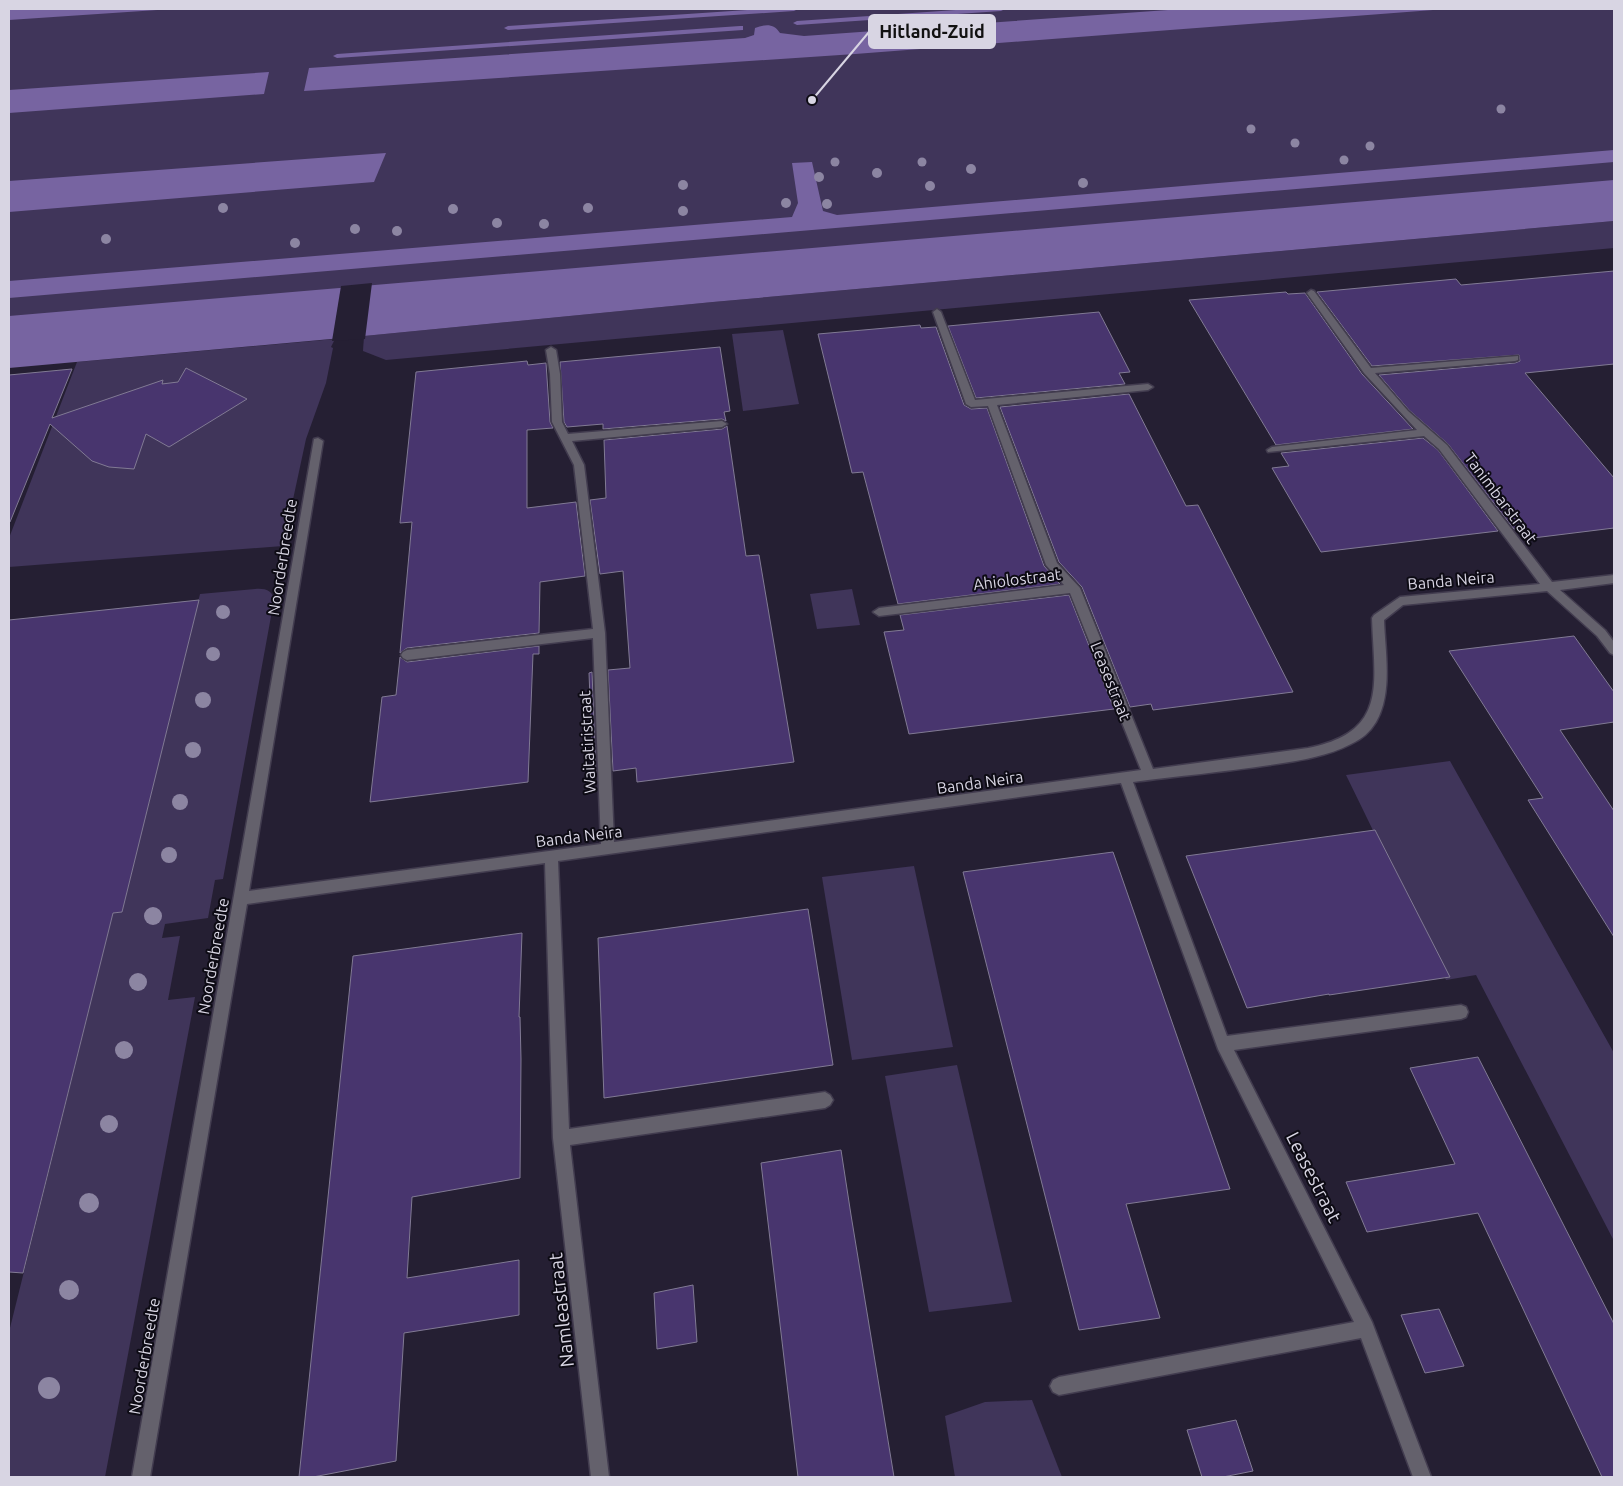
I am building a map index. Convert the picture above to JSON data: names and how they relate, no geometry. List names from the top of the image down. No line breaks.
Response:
{"streets":{"street":["Tanimbarstraat","Noorderbreedte","Ahiolostraat","Banda Neira","Leasestraat","Waitatiristraat","Namleastraat"]},"crossings":[["Tanimbarstraat","Banda Neira"],["Noorderbreedte","Banda Neira"],["Ahiolostraat","Leasestraat"],["Banda Neira","Leasestraat"],["Banda Neira","Waitatiristraat"],["Banda Neira","Namleastraat"]],"places":["Hitland-Zuid"]}
